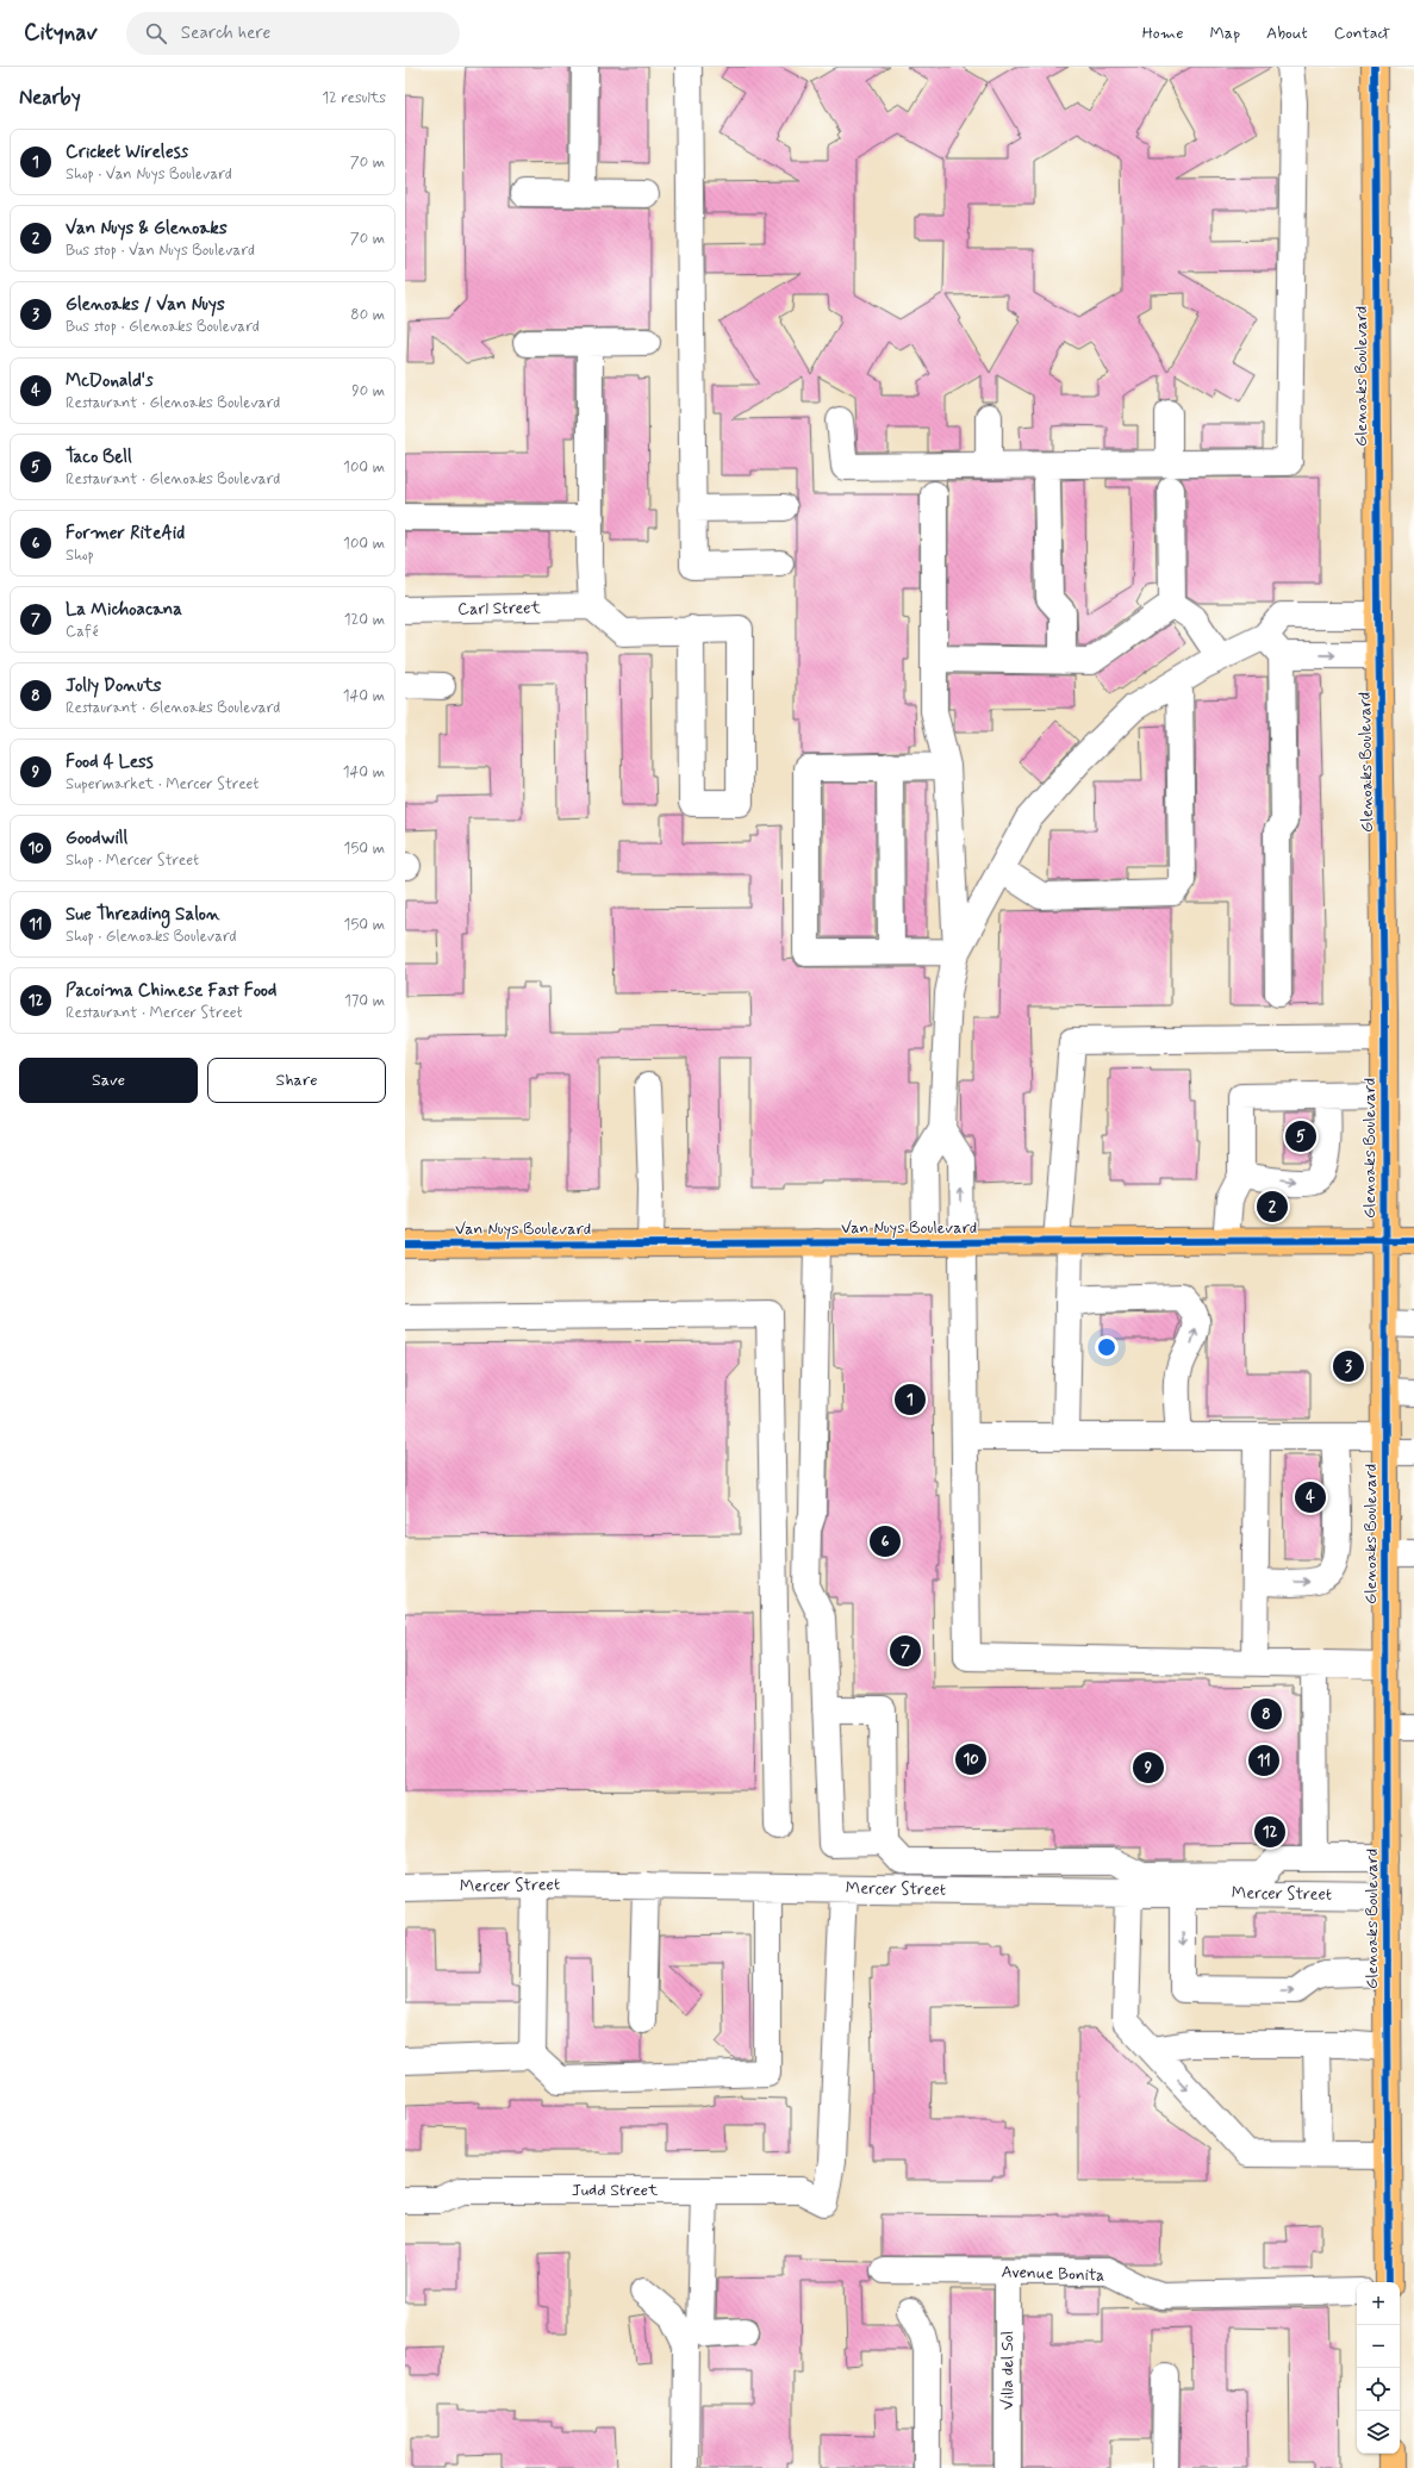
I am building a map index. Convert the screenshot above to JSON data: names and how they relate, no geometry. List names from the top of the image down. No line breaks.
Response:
{"streets":{"main road":["Glenoaks Boulevard","Van Nuys Boulevard"],"street":["Carl Street","Mercer Street","Judd Street","Avenue Bonita","Villa del Sol"]},"crossings":[["Glenoaks Boulevard","Van Nuys Boulevard"],["Glenoaks Boulevard","Mercer Street"],["Mercer Street","Judd Street"],["Avenue Bonita","Villa del Sol"]],"page":{"header":"Citynav","search":"Search here","nav":["Home","Map","About","Contact"],"heading":["Nearby","12 results"],"list":[{"mark":"1","name":"Cricket Wireless","note":"Shop · Van Nuys Boulevard","value":"70 m"},{"mark":"2","name":"Van Nuys & Glenoaks","note":"Bus stop · Van Nuys Boulevard","value":"70 m"},{"mark":"3","name":"Glenoaks / Van Nuys","note":"Bus stop · Glenoaks Boulevard","value":"80 m"},{"mark":"4","name":"McDonald's","note":"Restaurant · Glenoaks Boulevard","value":"90 m"},{"mark":"5","name":"Taco Bell","note":"Restaurant · Glenoaks Boulevard","value":"100 m"},{"mark":"6","name":"Former RiteAid","note":"Shop","value":"100 m"},{"mark":"7","name":"La Michoacana","note":"Café","value":"120 m"},{"mark":"8","name":"Jolly Donuts","note":"Restaurant · Glenoaks Boulevard","value":"140 m"},{"mark":"9","name":"Food 4 Less","note":"Supermarket · Mercer Street","value":"140 m"},{"mark":"10","name":"Goodwill","note":"Shop · Mercer Street","value":"150 m"},{"mark":"11","name":"Sue Threading Salon","note":"Shop · Glenoaks Boulevard","value":"150 m"},{"mark":"12","name":"Pacoima Chinese Fast Food","note":"Restaurant · Mercer Street","value":"170 m"}],"buttons":["Save","Share"],"pins":["5","2","3","1","4","6","7","8","10","11","9","12"],"map_buttons":["+","−"]}}
